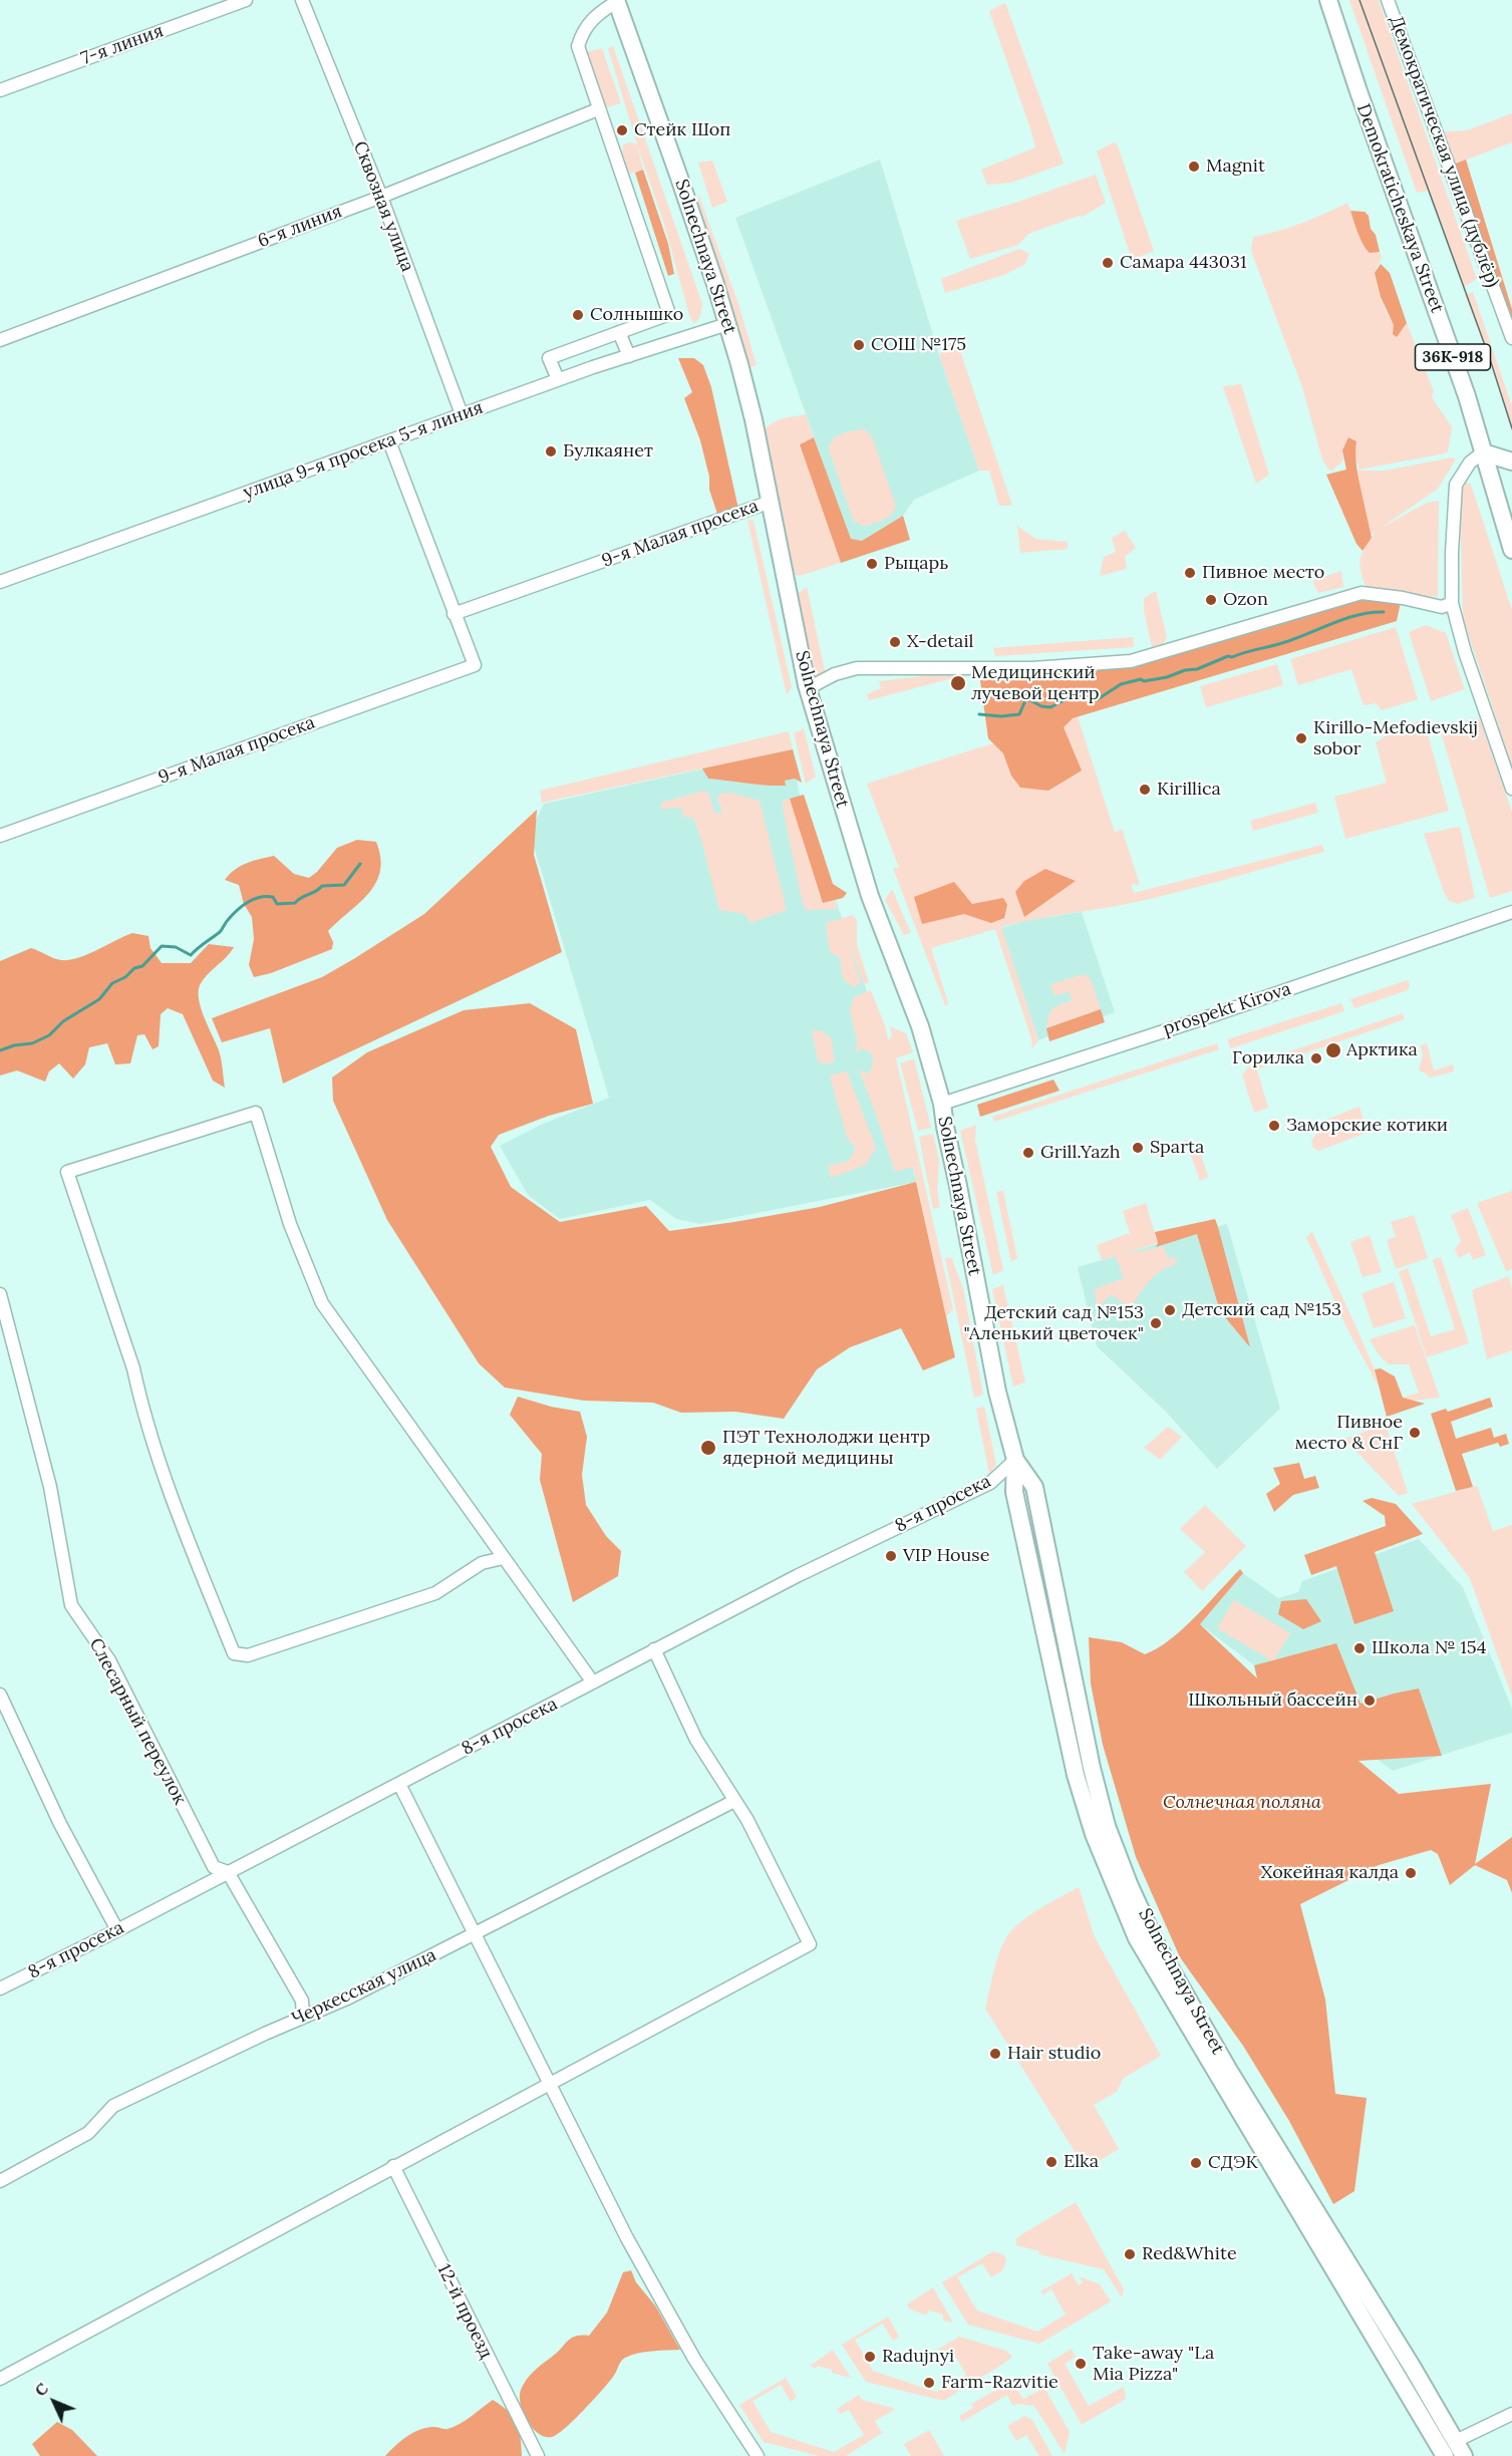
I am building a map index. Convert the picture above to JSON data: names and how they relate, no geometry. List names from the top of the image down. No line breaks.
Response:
{"streets":{"main road":["Demokraticheskaya Street","Solnechnaya Street","36К-918"],"street":["7-я линия","Демократическая улица (дублёр)","Сквозная улица","6-я линия","улица 9-я просека 5-я линия","9-я Малая просека","prospekt Kirova","8-я просека","Слесарный переулок","Черкесская улица","12-й проезд"]},"crossings":[["Сквозная улица","6-я линия"],["Сквозная улица","улица 9-я просека 5-я линия"],["Solnechnaya Street","улица 9-я просека 5-я линия"],["Solnechnaya Street","9-я Малая просека"],["Solnechnaya Street","prospekt Kirova"],["Solnechnaya Street","8-я просека"],["8-я просека","Слесарный переулок"],["Слесарный переулок","Черкесская улица"]],"parks":["Солнечная поляна"],"places":["Стейк Шоп","Magnit","Самара 443031","Солнышко","СОШ №175","Булкаянет","Рыцарь","Пивное место","Ozon","X-detail","Медицинский лучевой центр","Kirillo-Mefodievskij sobor","Kirillica","Арктика","Горилка","Заморские котики","Sparta","Grill.Yazh","Детский сад №153","Детский сад №153 \"Аленький цветочек\"","Пивное место & СнГ","ПЭТ Технолоджи центр ядерной медицины","VIP House","Школа № 154","Школьный бассейн","Хокейная калда","Hair studio","Elka","СДЭК","Red&White","Radujnyi","Take-away \"La Mia Pizza\"","Farm-Razvitie"],"north":"top left"}
